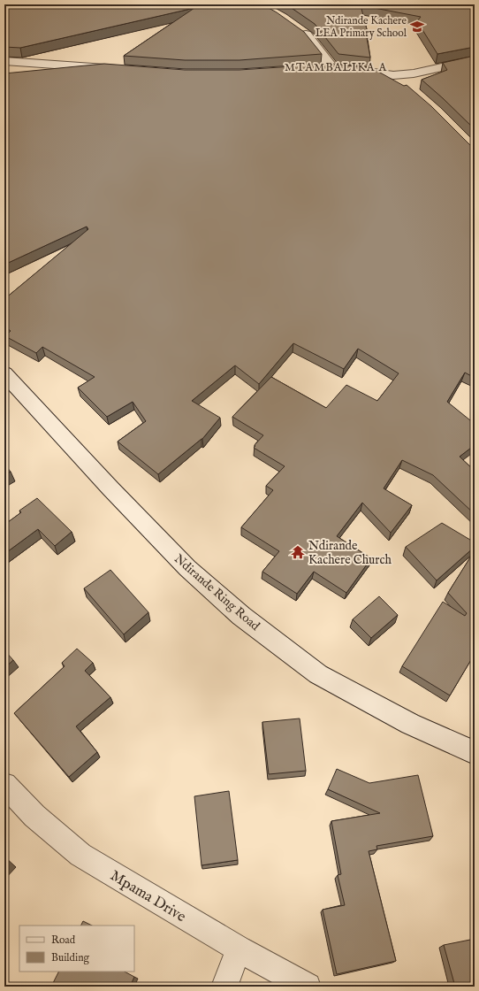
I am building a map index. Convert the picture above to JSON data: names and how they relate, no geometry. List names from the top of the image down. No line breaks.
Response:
{"streets":{"street":["Ndirande Ring Road","Mpama Drive"]},"districts":["MTAMBALIKA A"],"places":{"school or university":["Ndirande Kachere LEA Primary School"],"temple":["Ndirande Kachere Church"]},"legend":["Road","Building"]}
